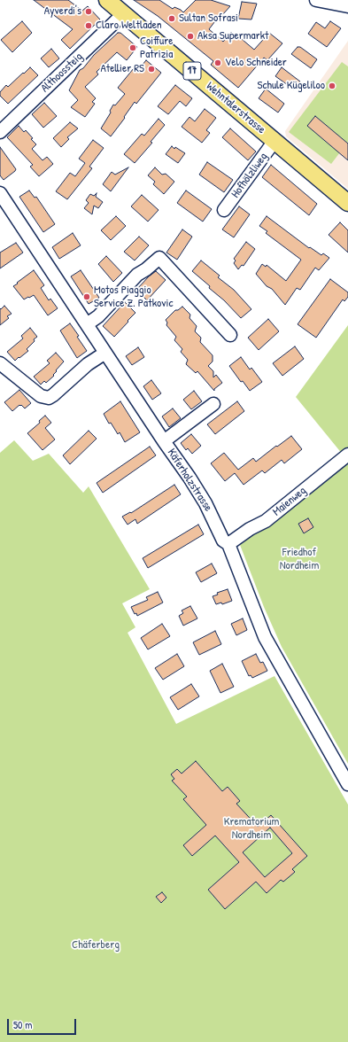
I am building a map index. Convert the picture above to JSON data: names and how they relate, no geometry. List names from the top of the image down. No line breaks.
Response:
{"streets":{"main road":["17","Wehntalerstrasse"],"street":["Althoossteig","Hofhölzliweg","Käferholzstrasse","Maienweg"]},"crossings":[["Althoossteig","Wehntalerstrasse"],["Wehntalerstrasse","Hofhölzliweg"],["Käferholzstrasse","Maienweg"]],"parks":["Friedhof Nordheim","Krematorium Nordheim","Chäferberg"],"places":["Ayverdi's","Sultan Sofrasi","Claro Weltladen","Aksa Supermarkt","Coiffure Patrizia","Velo Schneider","Atellier RS","Schule Kügeliloo","Motos Piaggio Service Z. Patkovic"],"scale_bar":"50 m"}
